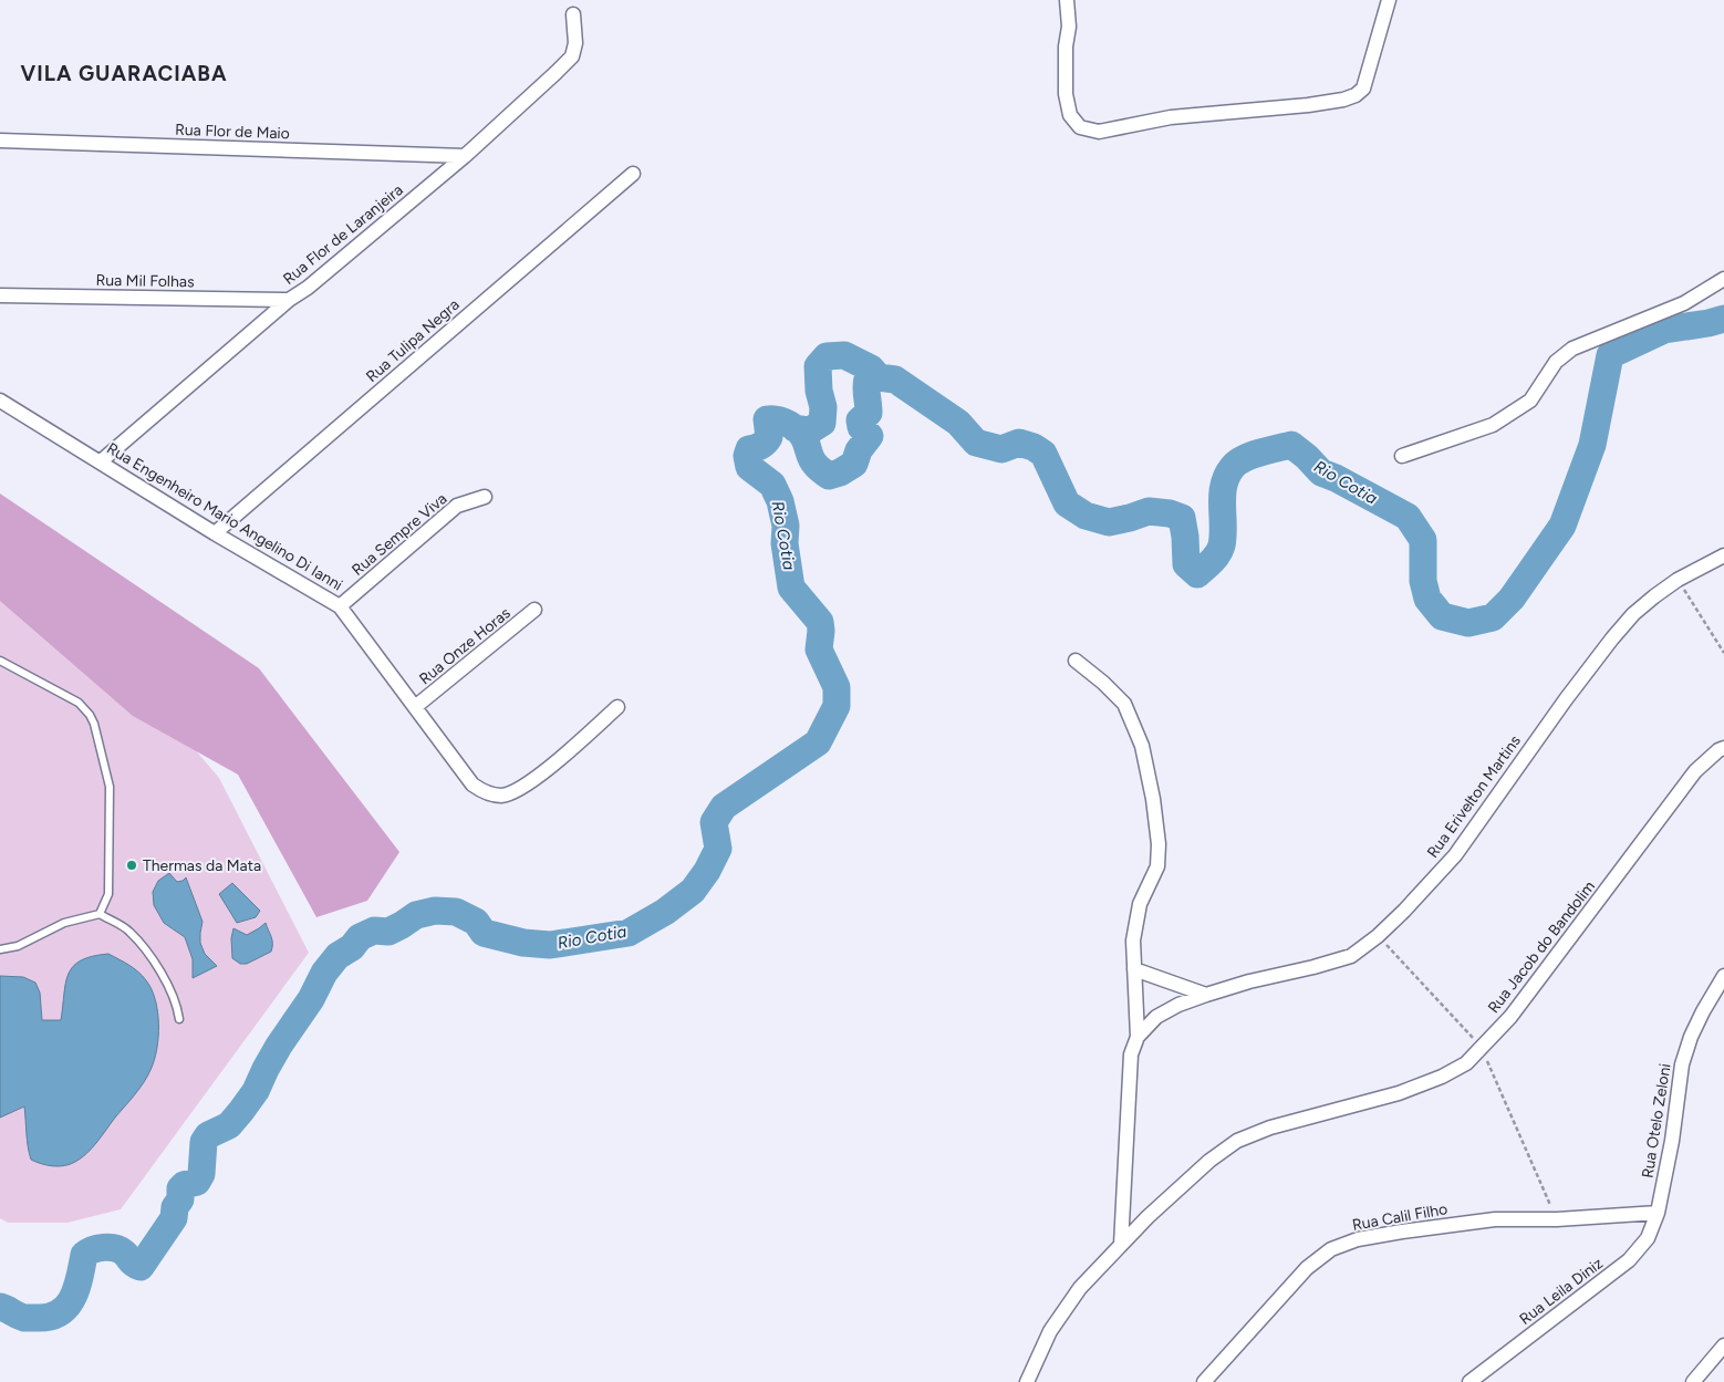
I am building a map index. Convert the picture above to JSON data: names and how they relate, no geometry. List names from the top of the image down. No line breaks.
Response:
{"streets":{"street":["Rua Flor de Maio","Rua Flor de Laranjeira","Rua Mil Folhas","Rua Tulipa Negra","Rua Engenheiro Mario Angelino Di Ianni","Rua Sempre Viva","Rua Onze Horas","Rua Erivelton Martins","Rua Jacob do Bandolim","Rua Otelo Zeloni","Rua Calil Filho","Rua Leila Diniz"]},"crossings":[["Rua Flor de Maio","Rua Flor de Laranjeira"],["Rua Flor de Laranjeira","Rua Mil Folhas"],["Rua Flor de Laranjeira","Rua Engenheiro Mario Angelino Di Ianni"],["Rua Tulipa Negra","Rua Engenheiro Mario Angelino Di Ianni"],["Rua Engenheiro Mario Angelino Di Ianni","Rua Sempre Viva"],["Rua Engenheiro Mario Angelino Di Ianni","Rua Onze Horas"],["Rua Otelo Zeloni","Rua Calil Filho"],["Rua Otelo Zeloni","Rua Leila Diniz"],["Rua Calil Filho","Rua Leila Diniz"]],"districts":["VILA GUARACIABA"],"water":["Rio Cotia"],"places":["Thermas da Mata"]}
